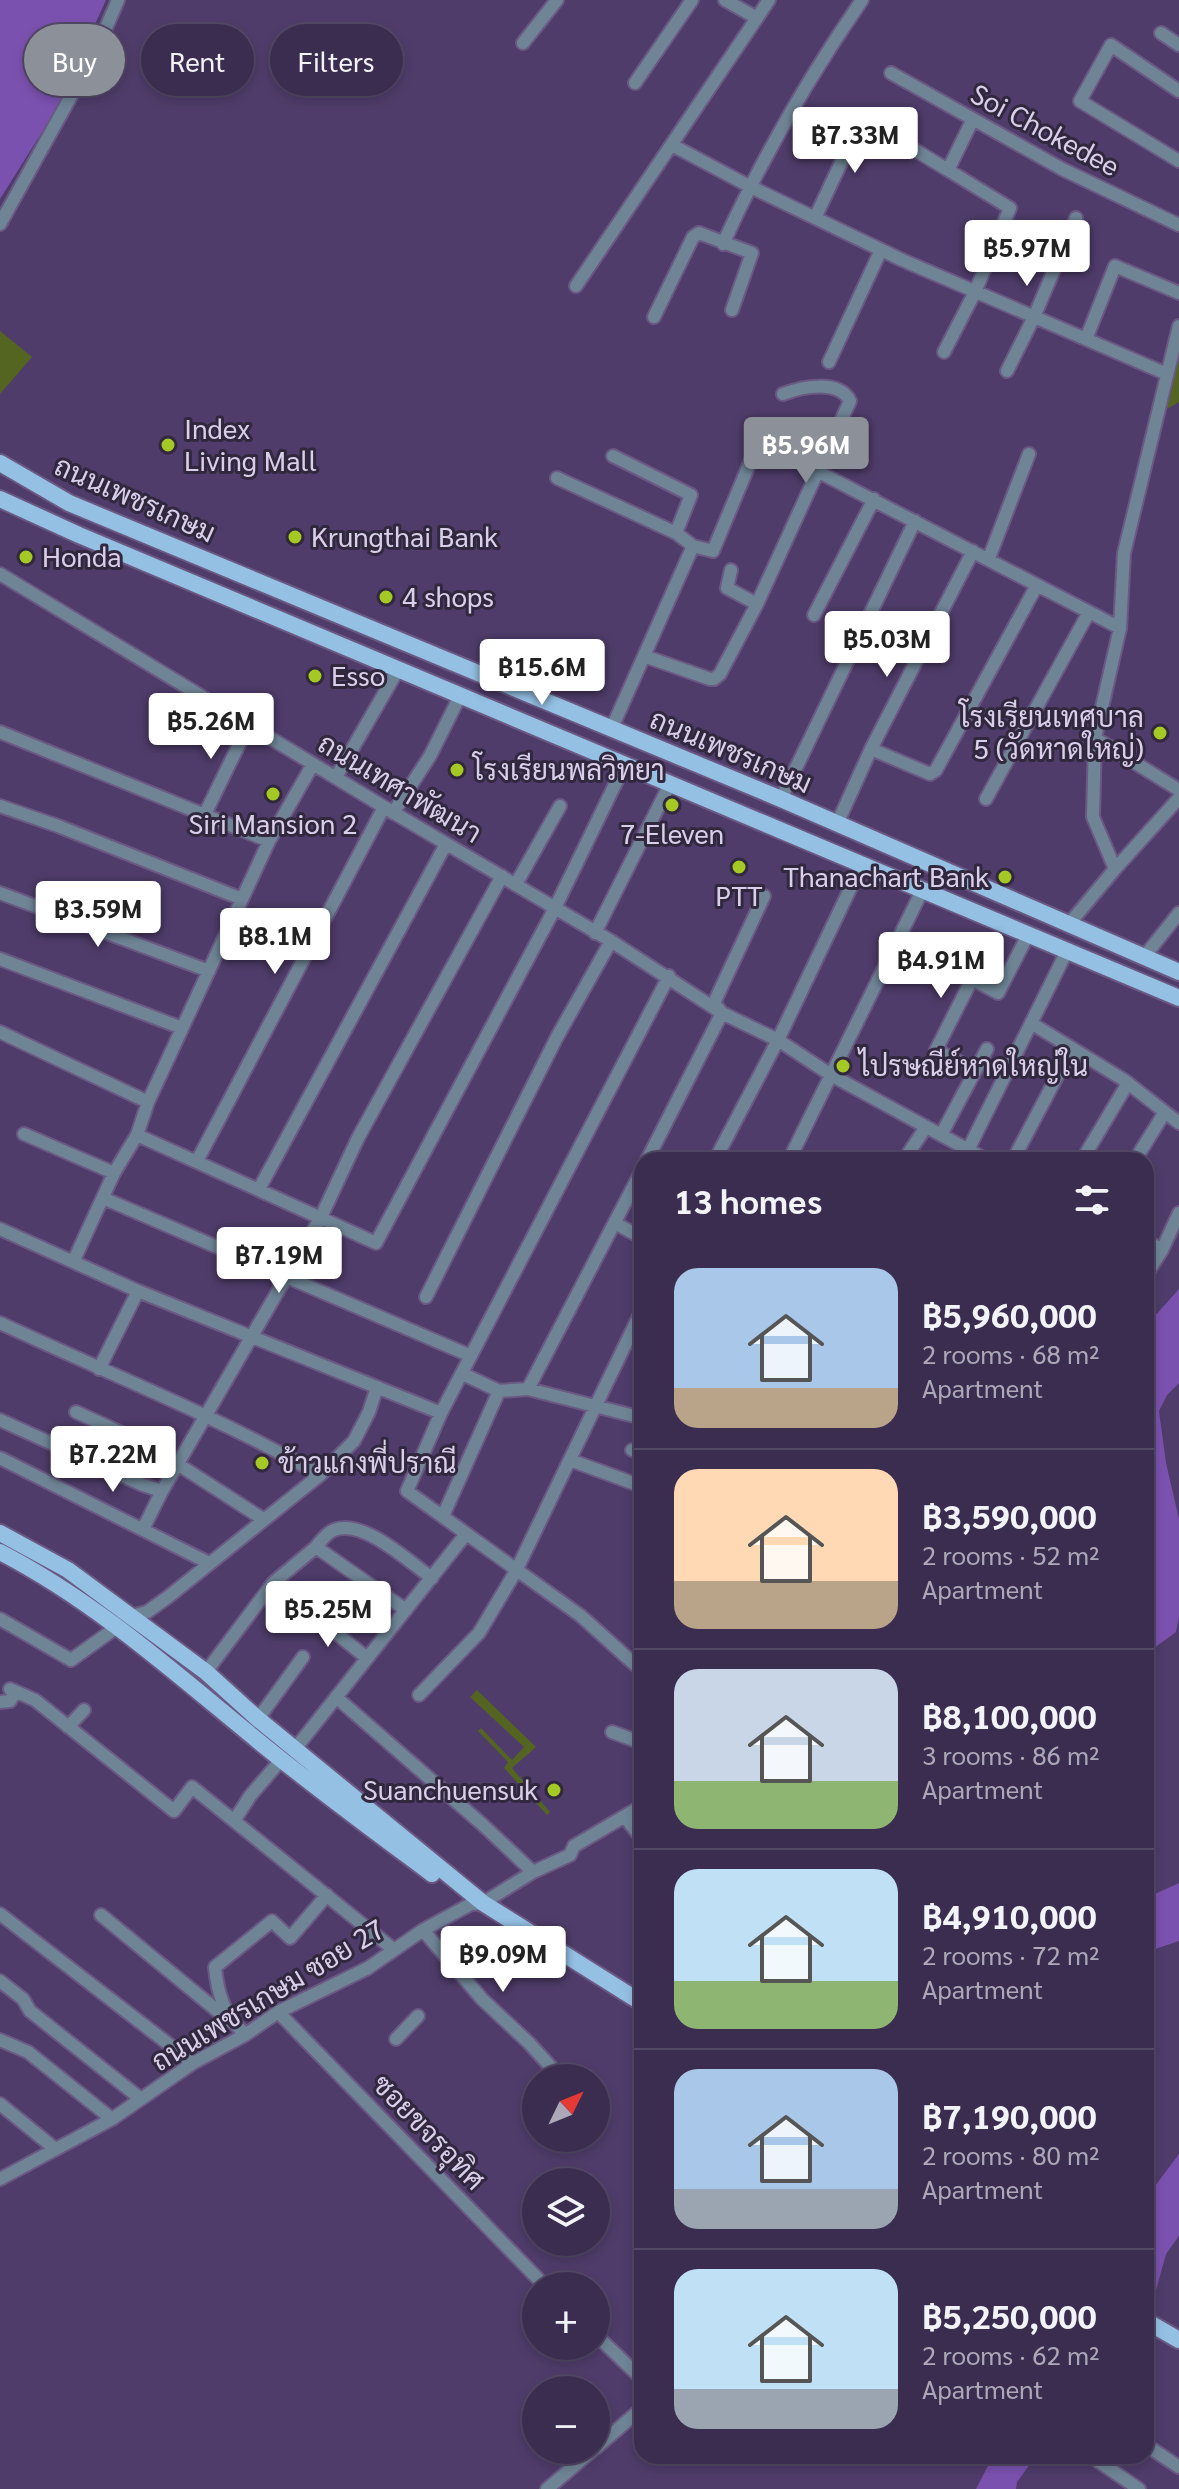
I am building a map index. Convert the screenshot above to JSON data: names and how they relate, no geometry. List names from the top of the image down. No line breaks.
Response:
{"streets":{"main road":["ถนนเพชรเกษม"],"street":["Soi Chokedee","ถนนเทศาพัฒนา","ถนนเพชรเกษม ซอย 27","ซอยขจรอุทิศ"]},"crossings":[["ถนนเพชรเกษม ซอย 27","ซอยขจรอุทิศ"]],"places":["Index Living Mall","Krungthai Bank","Honda","4 shops","Esso","โรงเรียนเทศบาล 5 (วัดหาดใหญ่)","โรงเรียนพลวิทยา","Siri Mansion 2","7-Eleven","PTT","Thanachart Bank","ไปรษณีย์หาดใหญ่ใน","ข้าวแกงพี่ปราณี","Suanchuensuk"],"north":"top right","page":{"chip":["Buy","Rent","Filters"],"price":["฿7.33M","฿5.97M","฿5.96M","฿5.03M","฿15.6M","฿5.26M","฿3.59M","฿8.1M","฿4.91M","฿7.19M","฿7.22M","฿5.25M","฿9.09M"],"heading":"13 homes","list":[{"name":"฿5,960,000","note":"2 rooms · 68 m² · Apartment"},{"name":"฿3,590,000","note":"2 rooms · 52 m² · Apartment"},{"name":"฿8,100,000","note":"3 rooms · 86 m² · Apartment"},{"name":"฿4,910,000","note":"2 rooms · 72 m² · Apartment"},{"name":"฿7,190,000","note":"2 rooms · 80 m² · Apartment"},{"name":"฿5,250,000","note":"2 rooms · 62 m² · Apartment"}],"map_buttons":["+","−"]}}
